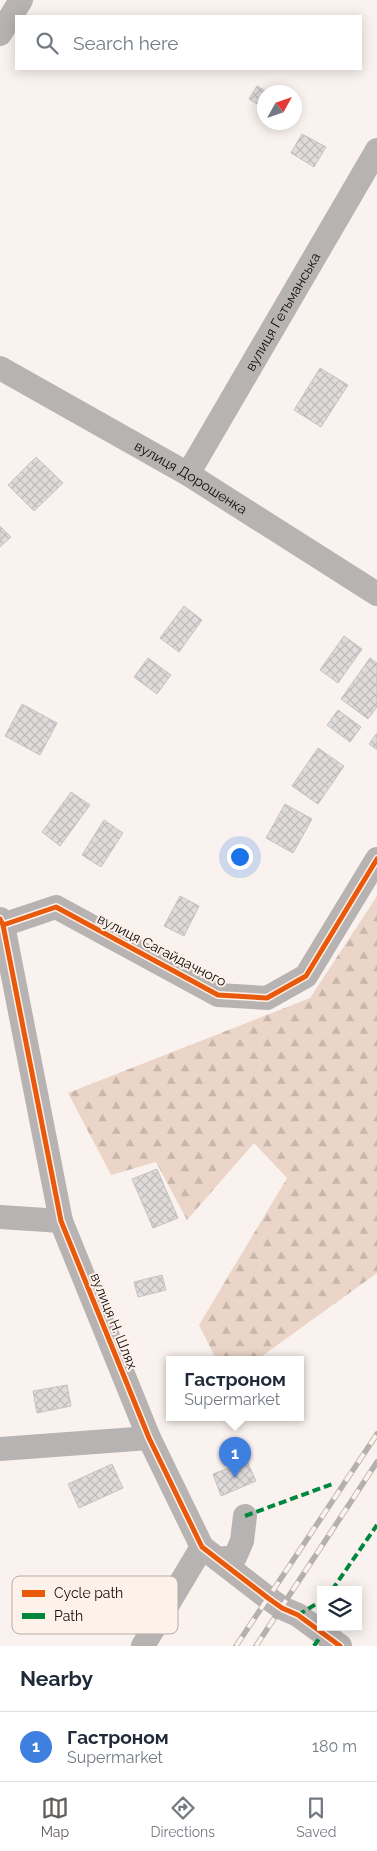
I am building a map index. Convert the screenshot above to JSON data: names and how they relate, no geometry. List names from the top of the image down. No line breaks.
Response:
{"streets":{"street":["вулиця Гетьманська","вулиця Дорошенка","вулиця Сагайдачного","вулиця Н. Шлях"]},"crossings":[["вулиця Гетьманська","вулиця Дорошенка"],["вулиця Сагайдачного","вулиця Н. Шлях"]],"legend":["Cycle path","Path"],"north":"top right","page":{"search":"Search here","popup":["Гастроном","Supermarket"],"pins":"1","heading":"Nearby","list":[{"mark":"1","name":"Гастроном","note":"Supermarket","value":"180 m"}],"nav":["Map","Directions","Saved"]}}
